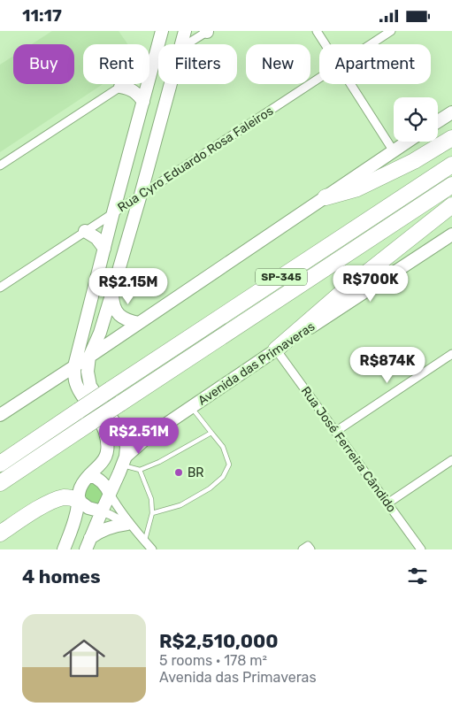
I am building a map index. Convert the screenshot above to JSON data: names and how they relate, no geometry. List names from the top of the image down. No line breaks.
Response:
{"streets":{"highway":["SP-345"],"street":["Rua Cyro Eduardo Rosa Faleiros","Avenida das Primaveras","Rua José Ferreira Cândido"]},"crossings":[["Avenida das Primaveras","Rua José Ferreira Cândido"]],"places":["BR"],"page":{"status":"11:17","chip":["Buy","Rent","Filters","New","Apartment"],"price":["R$700K","R$2.15M","R$874K","R$2.51M"],"heading":"4 homes","list":[{"name":"R$2,510,000","note":"5 rooms · 178 m² · Avenida das Primaveras"}]}}
